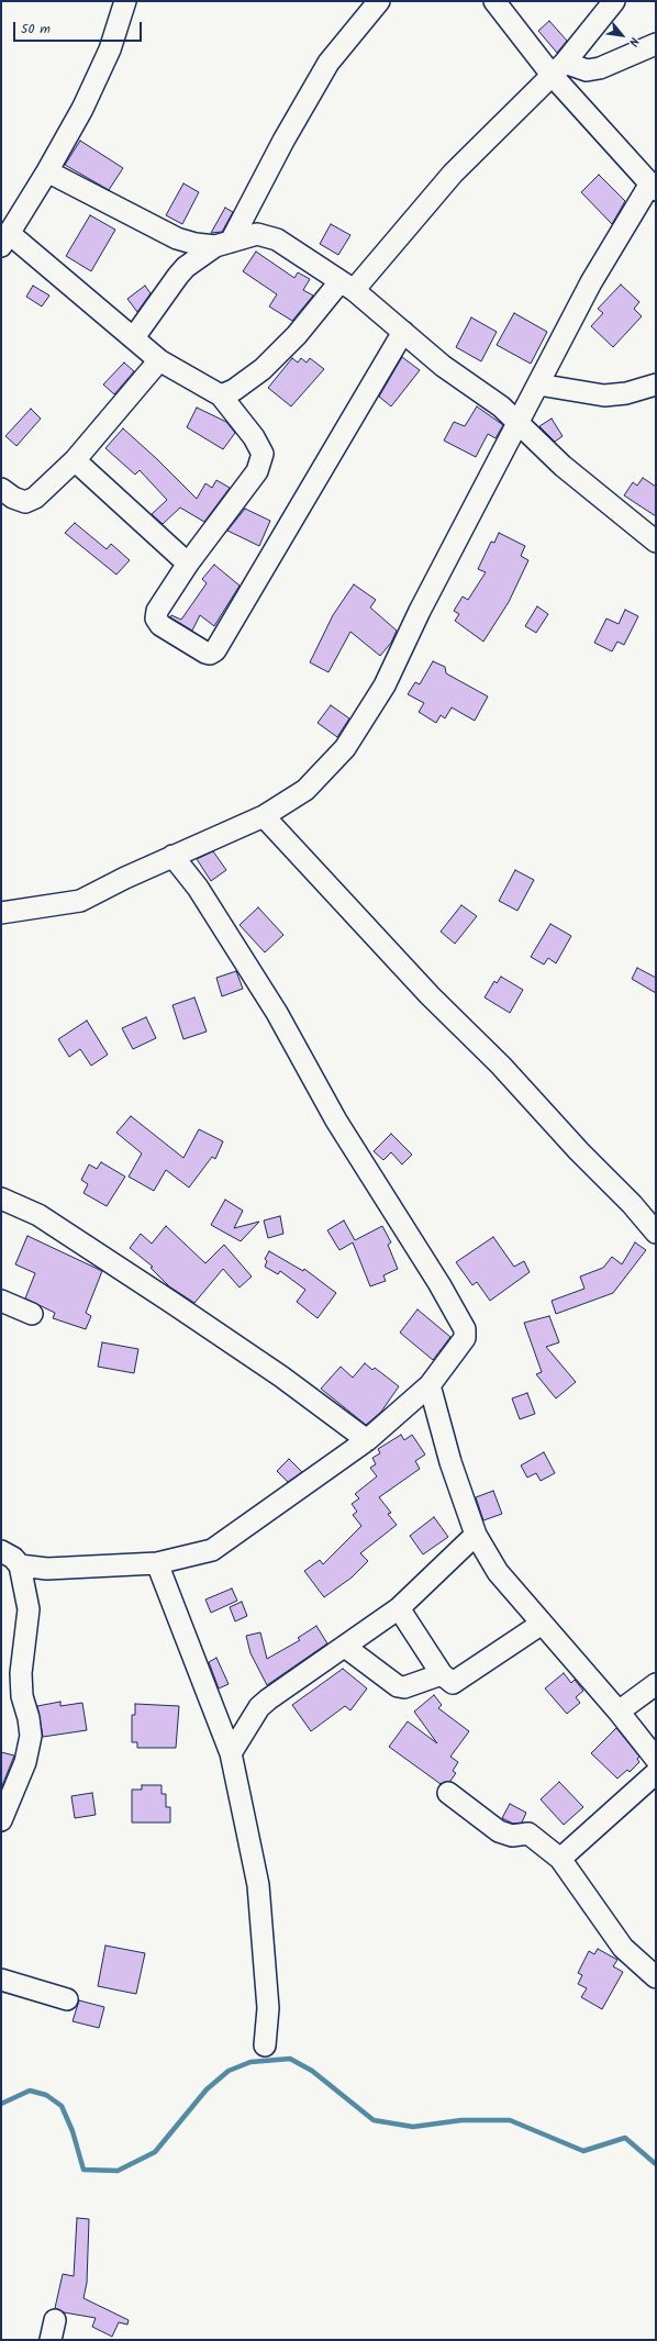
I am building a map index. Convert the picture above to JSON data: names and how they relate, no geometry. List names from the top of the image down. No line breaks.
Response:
{"scale_bar":"50 m","north":"bottom right"}
